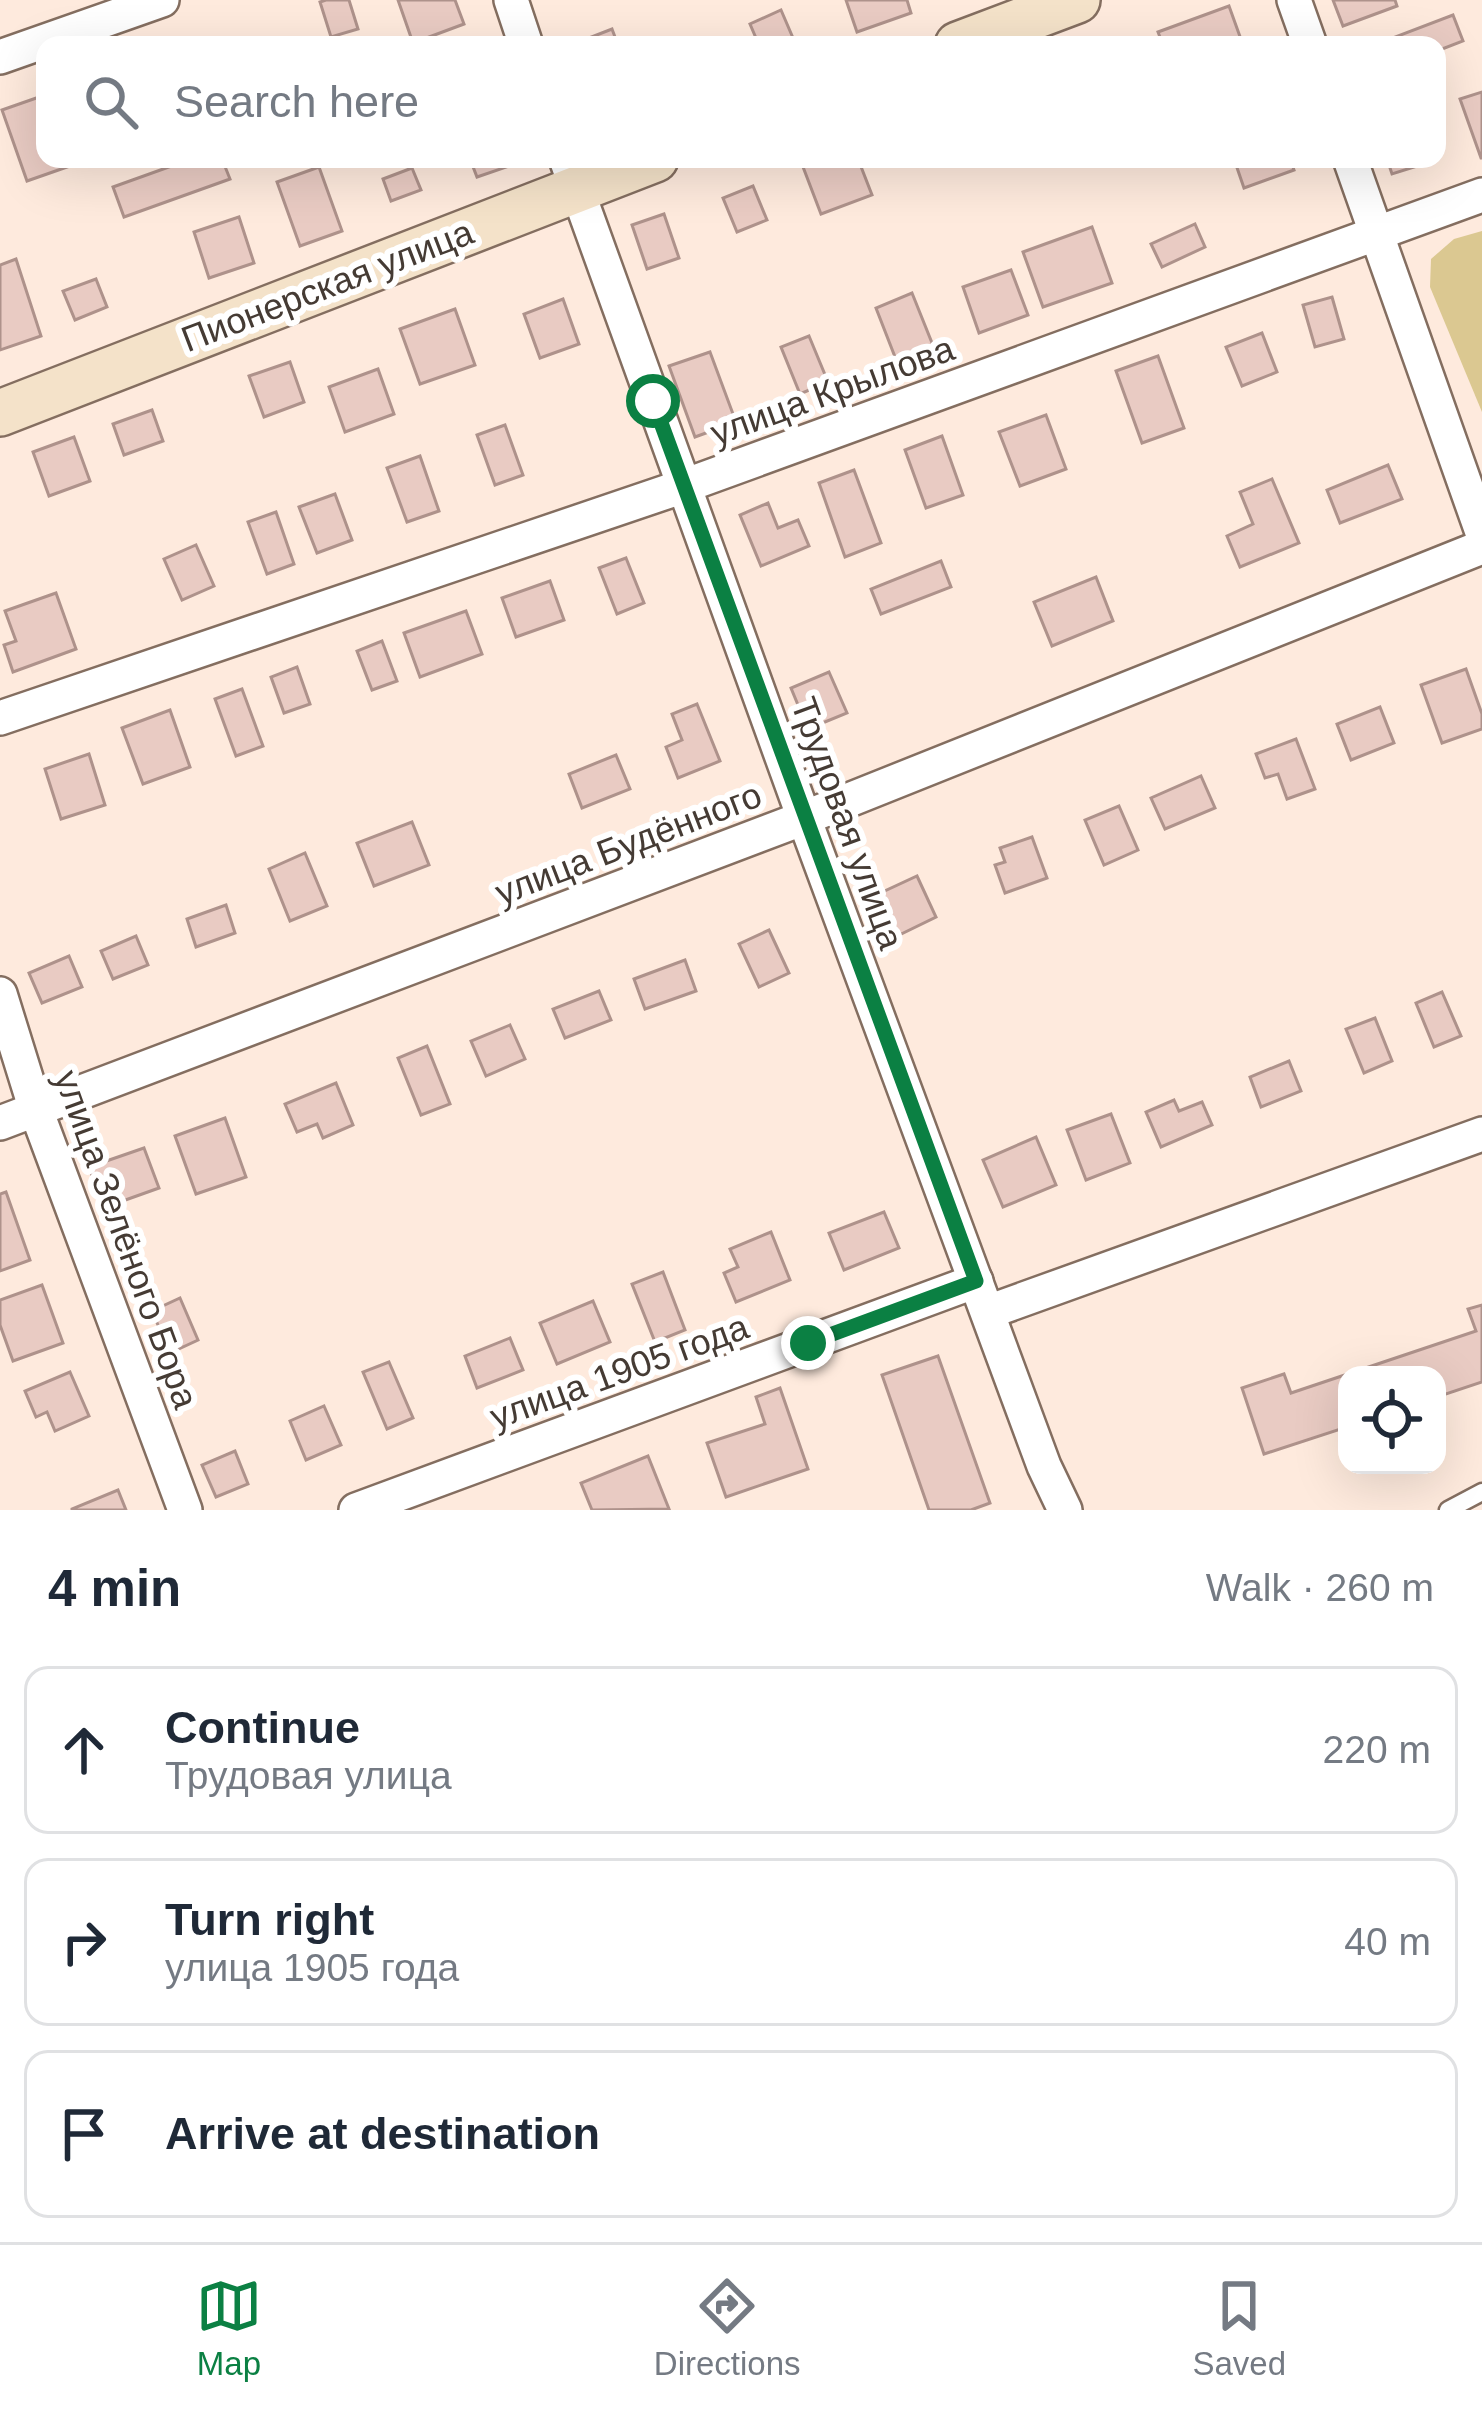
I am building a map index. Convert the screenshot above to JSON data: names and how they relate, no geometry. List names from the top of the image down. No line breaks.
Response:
{"streets":{"street":["Пионерская улица","улица Крылова","Трудовая улица","улица Будённого","улица Зелёного Бора","улица 1905 года"]},"crossings":[["Пионерская улица","Трудовая улица"],["улица Крылова","Трудовая улица"],["Трудовая улица","улица Будённого"],["Трудовая улица","улица 1905 года"],["улица Будённого","улица Зелёного Бора"]],"page":{"search":"Search here","heading":["4 min","Walk · 260 m"],"list":[["Continue","Трудовая улица","220 m"],["Turn right","улица 1905 года","40 m"],"Arrive at destination"],"nav":["Map","Directions","Saved"]}}
